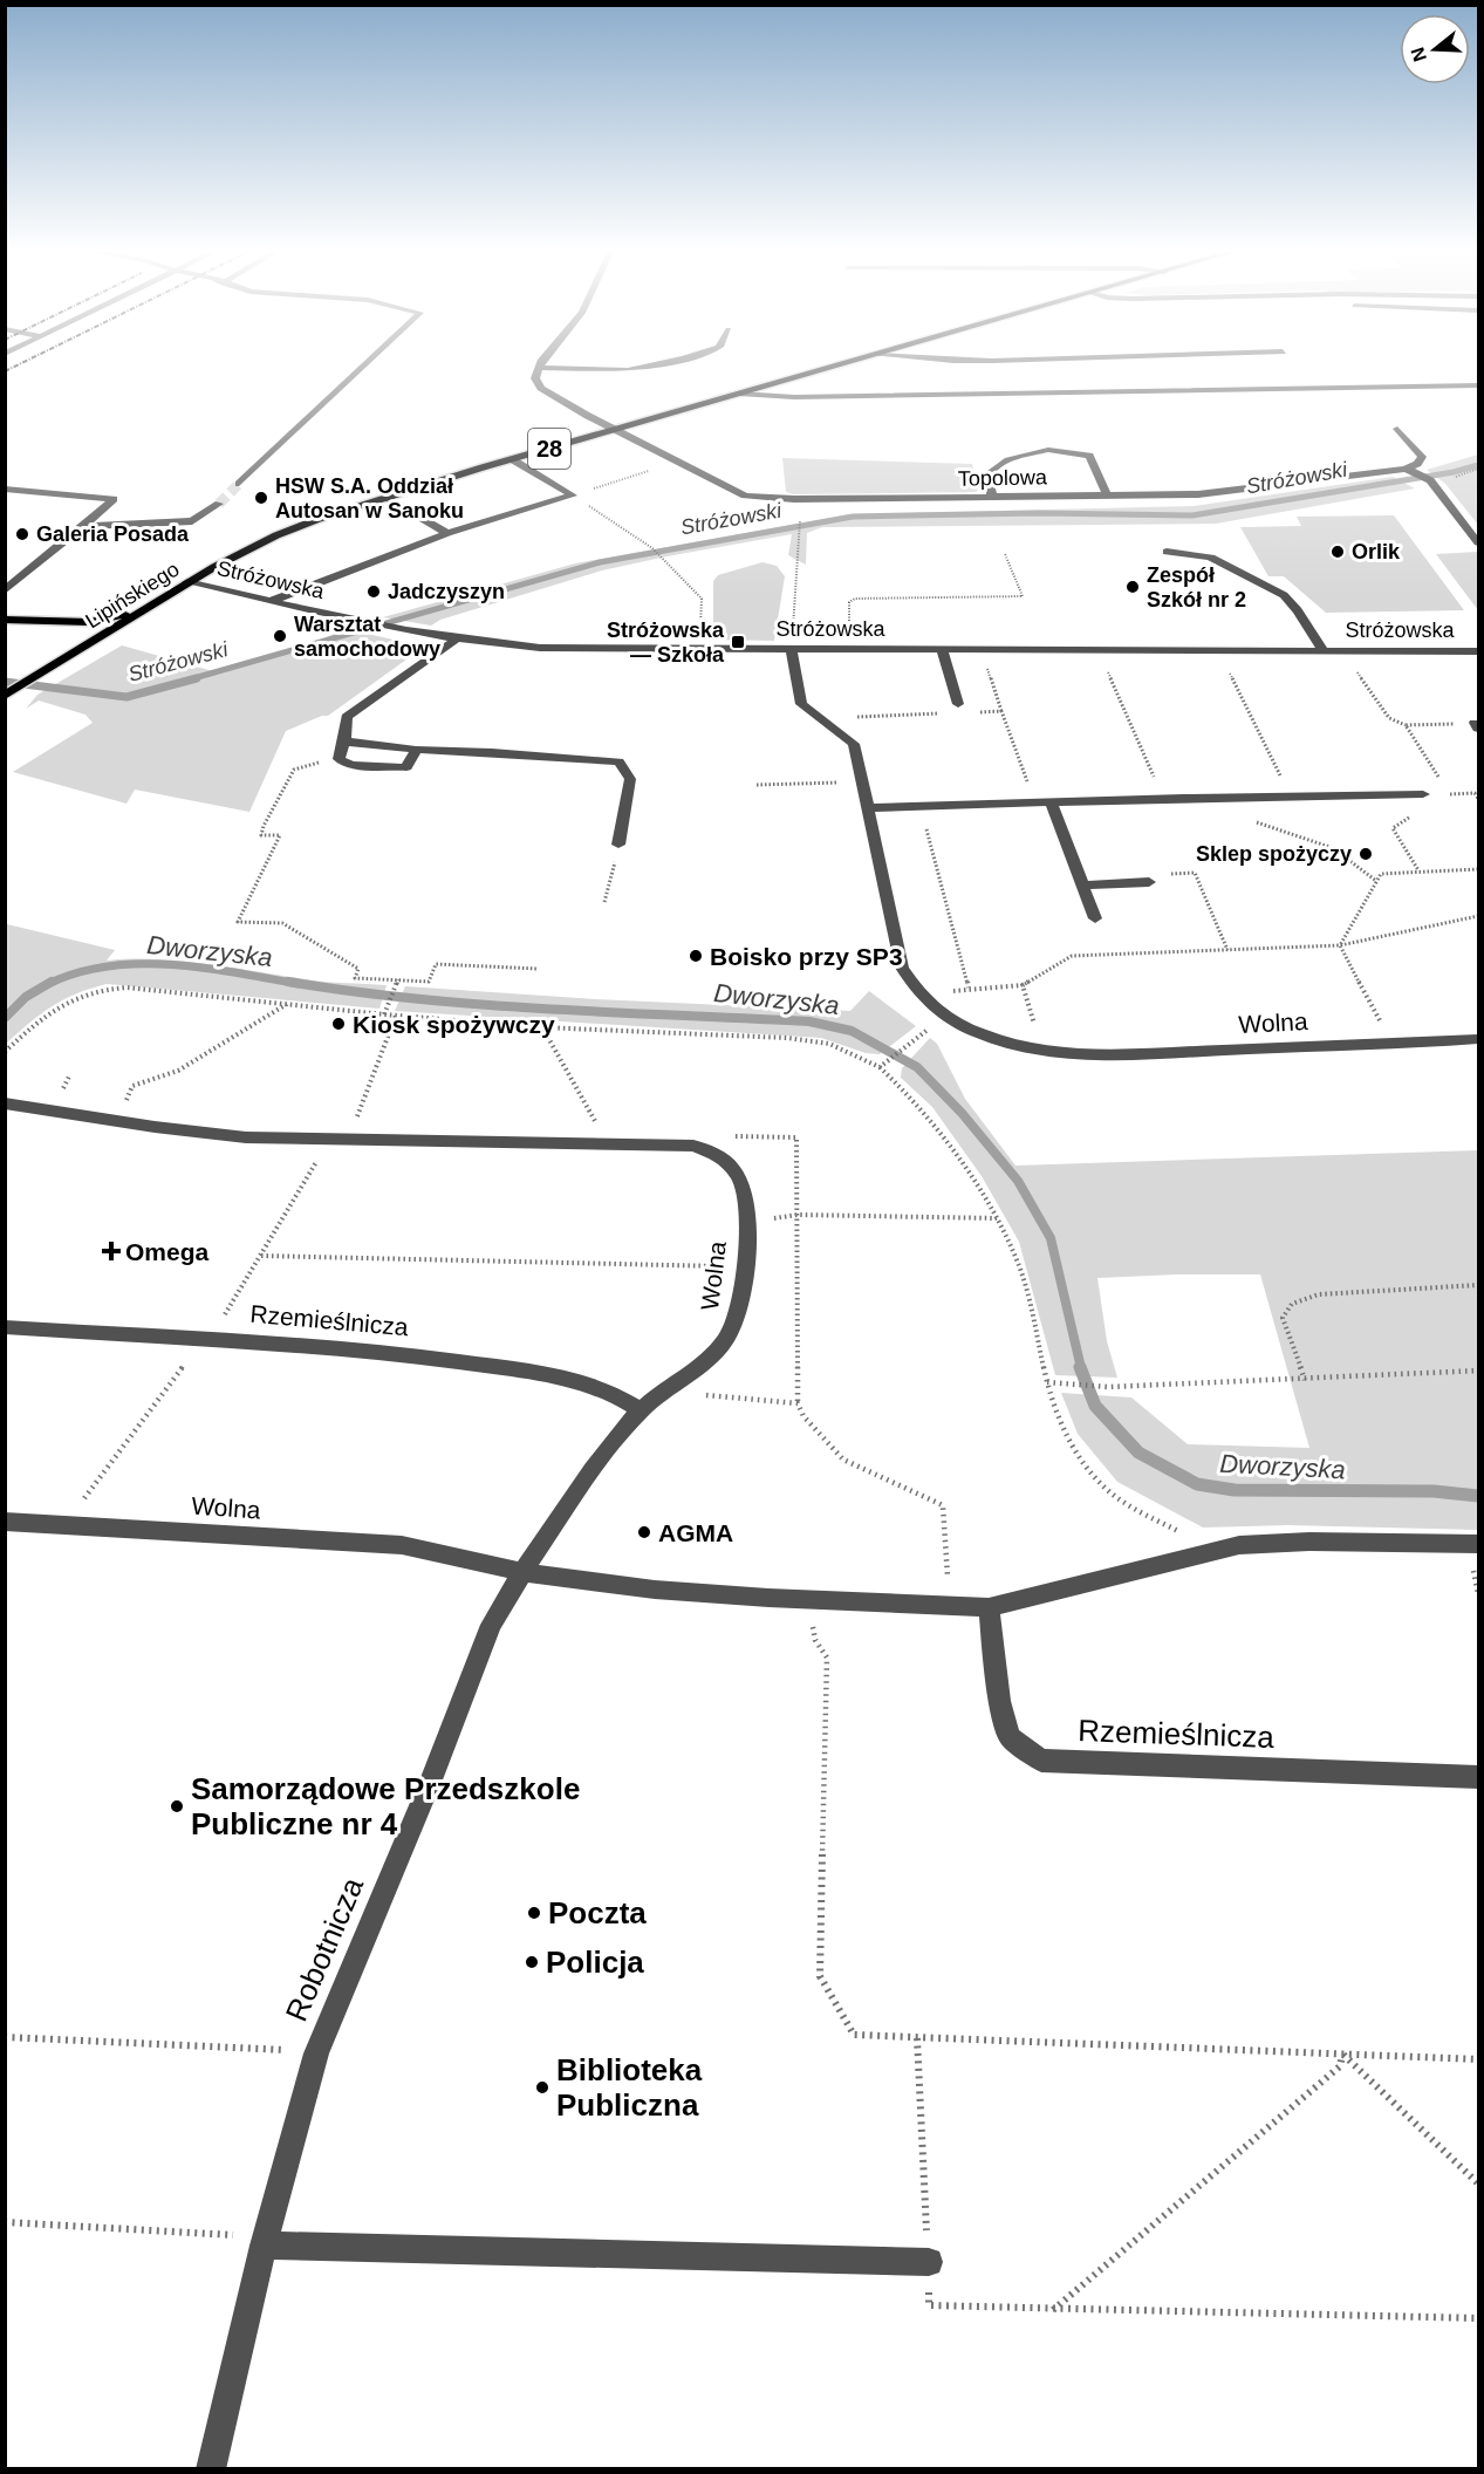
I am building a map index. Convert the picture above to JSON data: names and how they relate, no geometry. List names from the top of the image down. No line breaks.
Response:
{"streets":{"main road":["28","Lipińskiego"],"street":["Topolowa","Stróżowska","Wolna","Rzemieślnicza","Robotnicza"]},"crossings":[["28","Lipińskiego"],["Topolowa","Lipińskiego"],["Stróżowska","Lipińskiego"],["Stróżowska","Wolna"],["Wolna","Rzemieślnicza"],["Wolna","Robotnicza"]],"water":["Stróżowski","Dworzyska"],"places":{"other":["HSW S.A. Oddział Autosan w Sanoku","Galeria Posada","Orlik","Zespół Szkół nr 2","Jadczyszyn","Warsztat samochodowy","Sklep spożyczy","Boisko przy SP3","Kiosk spożywczy","AGMA","Samorządowe Przedszkole Publiczne nr 4","Poczta","Policja","Biblioteka Publiczna"],"transit":["Stróżowska — Szkoła"],"health":["Omega"]},"north":"left"}
